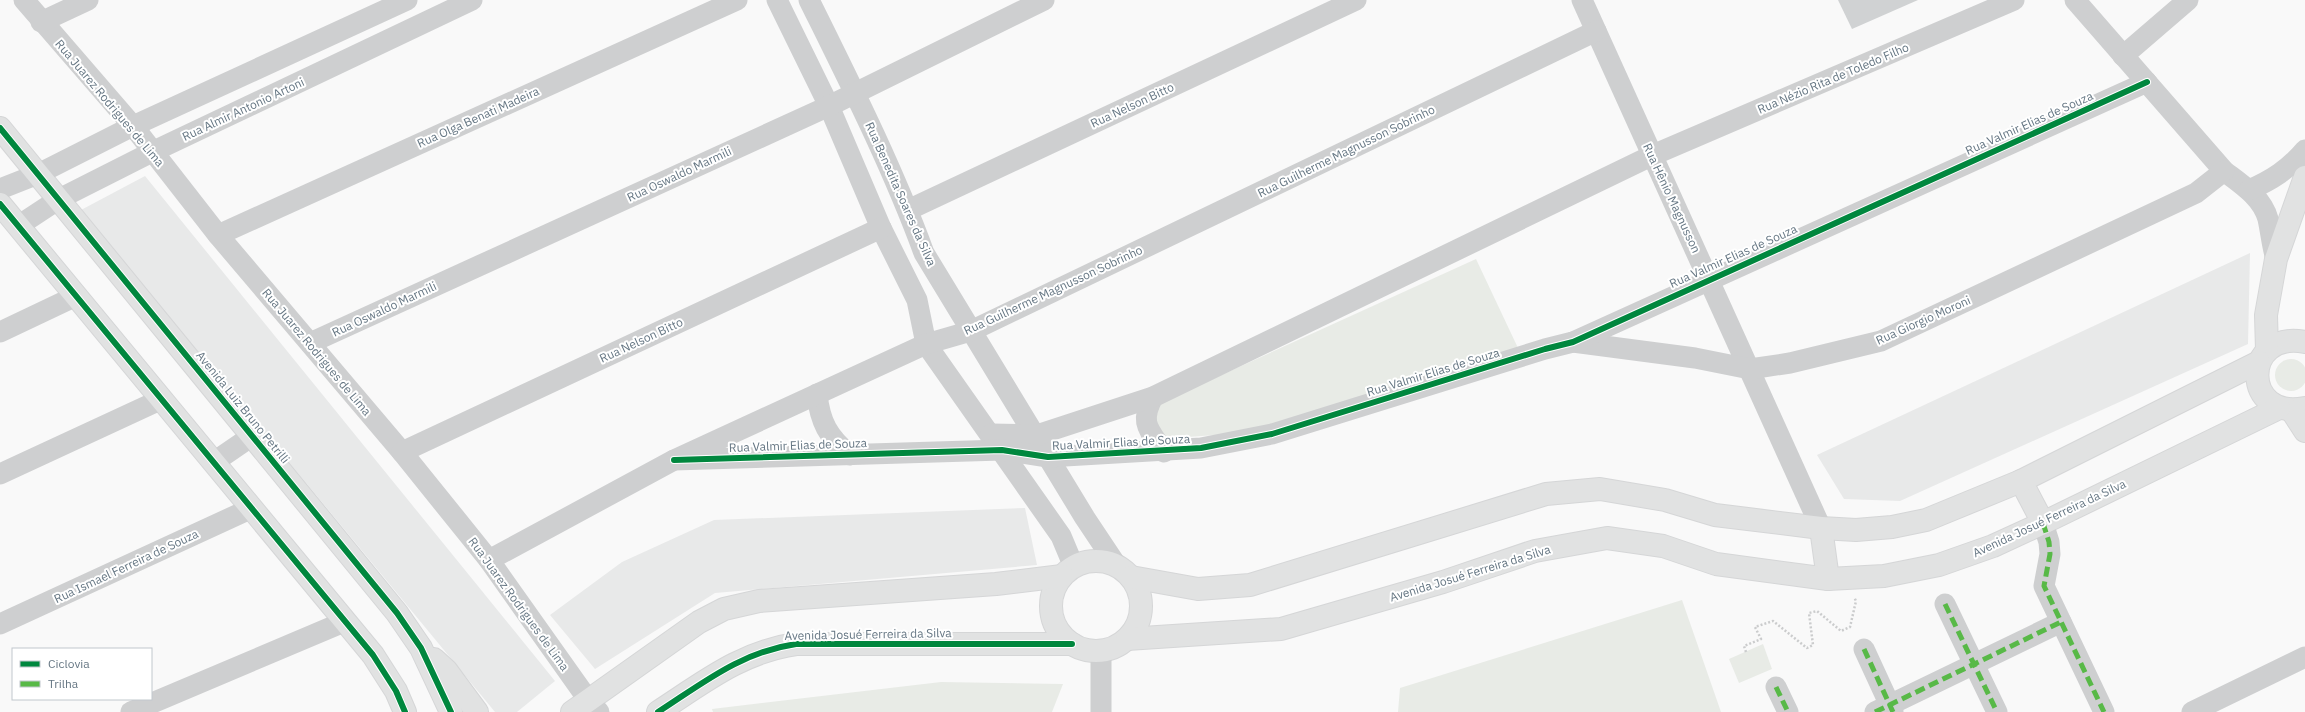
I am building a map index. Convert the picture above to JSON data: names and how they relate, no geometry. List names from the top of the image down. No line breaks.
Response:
{"streets":{"main road":["Avenida Luiz Bruno Petrilli","Avenida Josué Ferreira da Silva"],"street":["Rua Nézio Rita de Toledo Filho","Rua Juarez Rodrigues de Lima","Rua Nelson Bitto","Rua Almir Antonio Artoni","Rua Olga Benati Madeira","Rua Valmir Elias de Souza","Rua Guilherme Magnusson Sobrinho","Rua Oswaldo Marmili","Rua Benedita Soares da Silva","Rua Hênio Magnusson","Rua Giorgio Moroni","Rua Ismael Ferreira de Souza"]},"crossings":[["Rua Nézio Rita de Toledo Filho","Rua Valmir Elias de Souza"],["Rua Nézio Rita de Toledo Filho","Rua Benedita Soares da Silva"],["Rua Nézio Rita de Toledo Filho","Rua Hênio Magnusson"],["Rua Juarez Rodrigues de Lima","Rua Nelson Bitto"],["Rua Juarez Rodrigues de Lima","Rua Almir Antonio Artoni"],["Rua Juarez Rodrigues de Lima","Rua Olga Benati Madeira"],["Rua Juarez Rodrigues de Lima","Rua Guilherme Magnusson Sobrinho"],["Rua Juarez Rodrigues de Lima","Rua Oswaldo Marmili"],["Rua Nelson Bitto","Rua Benedita Soares da Silva"],["Rua Almir Antonio Artoni","Avenida Luiz Bruno Petrilli"],["Rua Valmir Elias de Souza","Rua Guilherme Magnusson Sobrinho"],["Rua Valmir Elias de Souza","Rua Benedita Soares da Silva"],["Rua Valmir Elias de Souza","Rua Hênio Magnusson"],["Rua Valmir Elias de Souza","Rua Giorgio Moroni"],["Rua Guilherme Magnusson Sobrinho","Rua Benedita Soares da Silva"],["Rua Guilherme Magnusson Sobrinho","Rua Hênio Magnusson"],["Rua Oswaldo Marmili","Rua Benedita Soares da Silva"],["Rua Benedita Soares da Silva","Avenida Josué Ferreira da Silva"],["Rua Hênio Magnusson","Rua Giorgio Moroni"]],"legend":["Ciclovia","Trilha"]}
